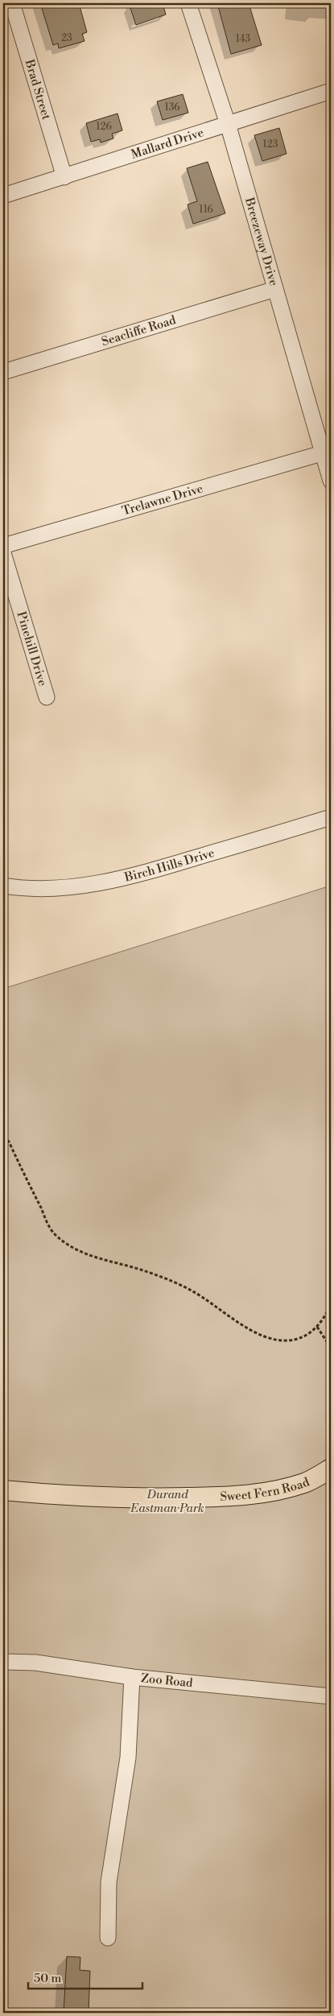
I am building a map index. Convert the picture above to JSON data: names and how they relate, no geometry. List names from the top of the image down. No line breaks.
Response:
{"streets":{"main road":["Sweet Fern Road"],"street":["Brad Street","Mallard Drive","Breezeway Drive","Seacliffe Road","Trelawne Drive","Pinehill Drive","Birch Hills Drive","Zoo Road"]},"crossings":[["Brad Street","Mallard Drive"],["Mallard Drive","Breezeway Drive"],["Breezeway Drive","Seacliffe Road"],["Breezeway Drive","Trelawne Drive"]],"parks":["Durand Eastman Park"],"house_numbers":["23","143","136","126","123","116"],"scale_bar":"50 m"}
